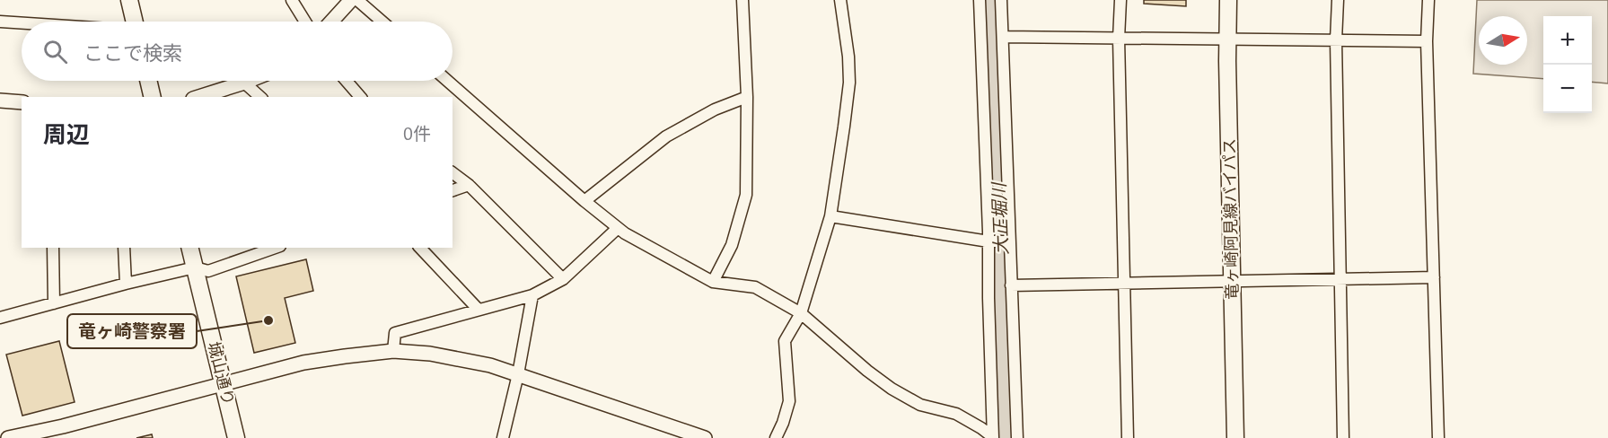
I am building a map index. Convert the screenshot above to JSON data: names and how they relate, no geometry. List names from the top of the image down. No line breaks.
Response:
{"streets":{"main road":["竜ヶ崎阿見線バイパス","城山通り"]},"water":["大正堀川"],"places":["竜ヶ崎警察署"],"north":"right","page":{"map_buttons":["+","−"],"search":"ここで検索","heading":["周辺","0件"]}}
